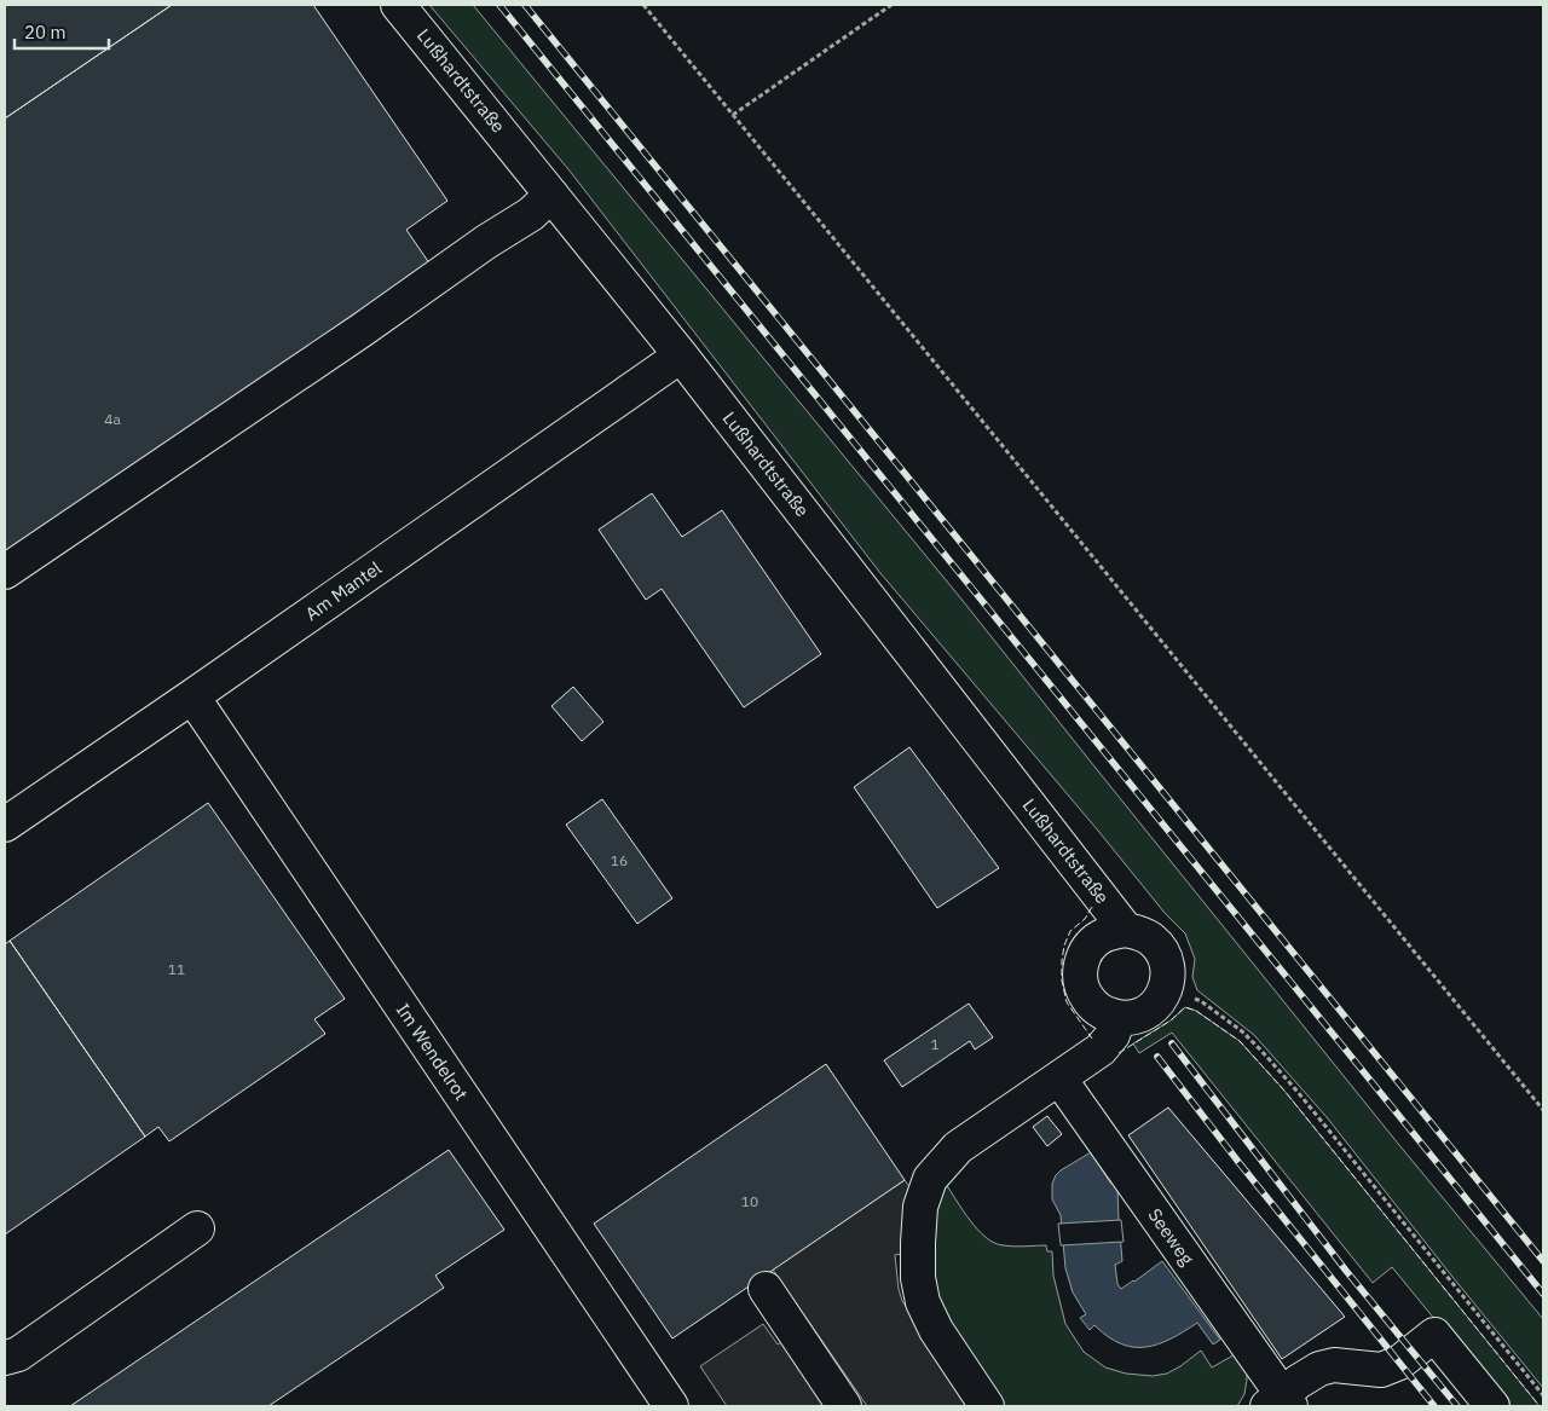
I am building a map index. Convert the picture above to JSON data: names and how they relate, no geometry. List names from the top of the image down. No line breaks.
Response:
{"streets":{"street":["Lußhardtstraße","Am Mantel","Im Wendelrot","Seeweg"]},"crossings":[["Lußhardtstraße","Am Mantel"],["Am Mantel","Im Wendelrot"]],"house_numbers":["4a","16","11","1","10"],"scale_bar":"20 m"}
